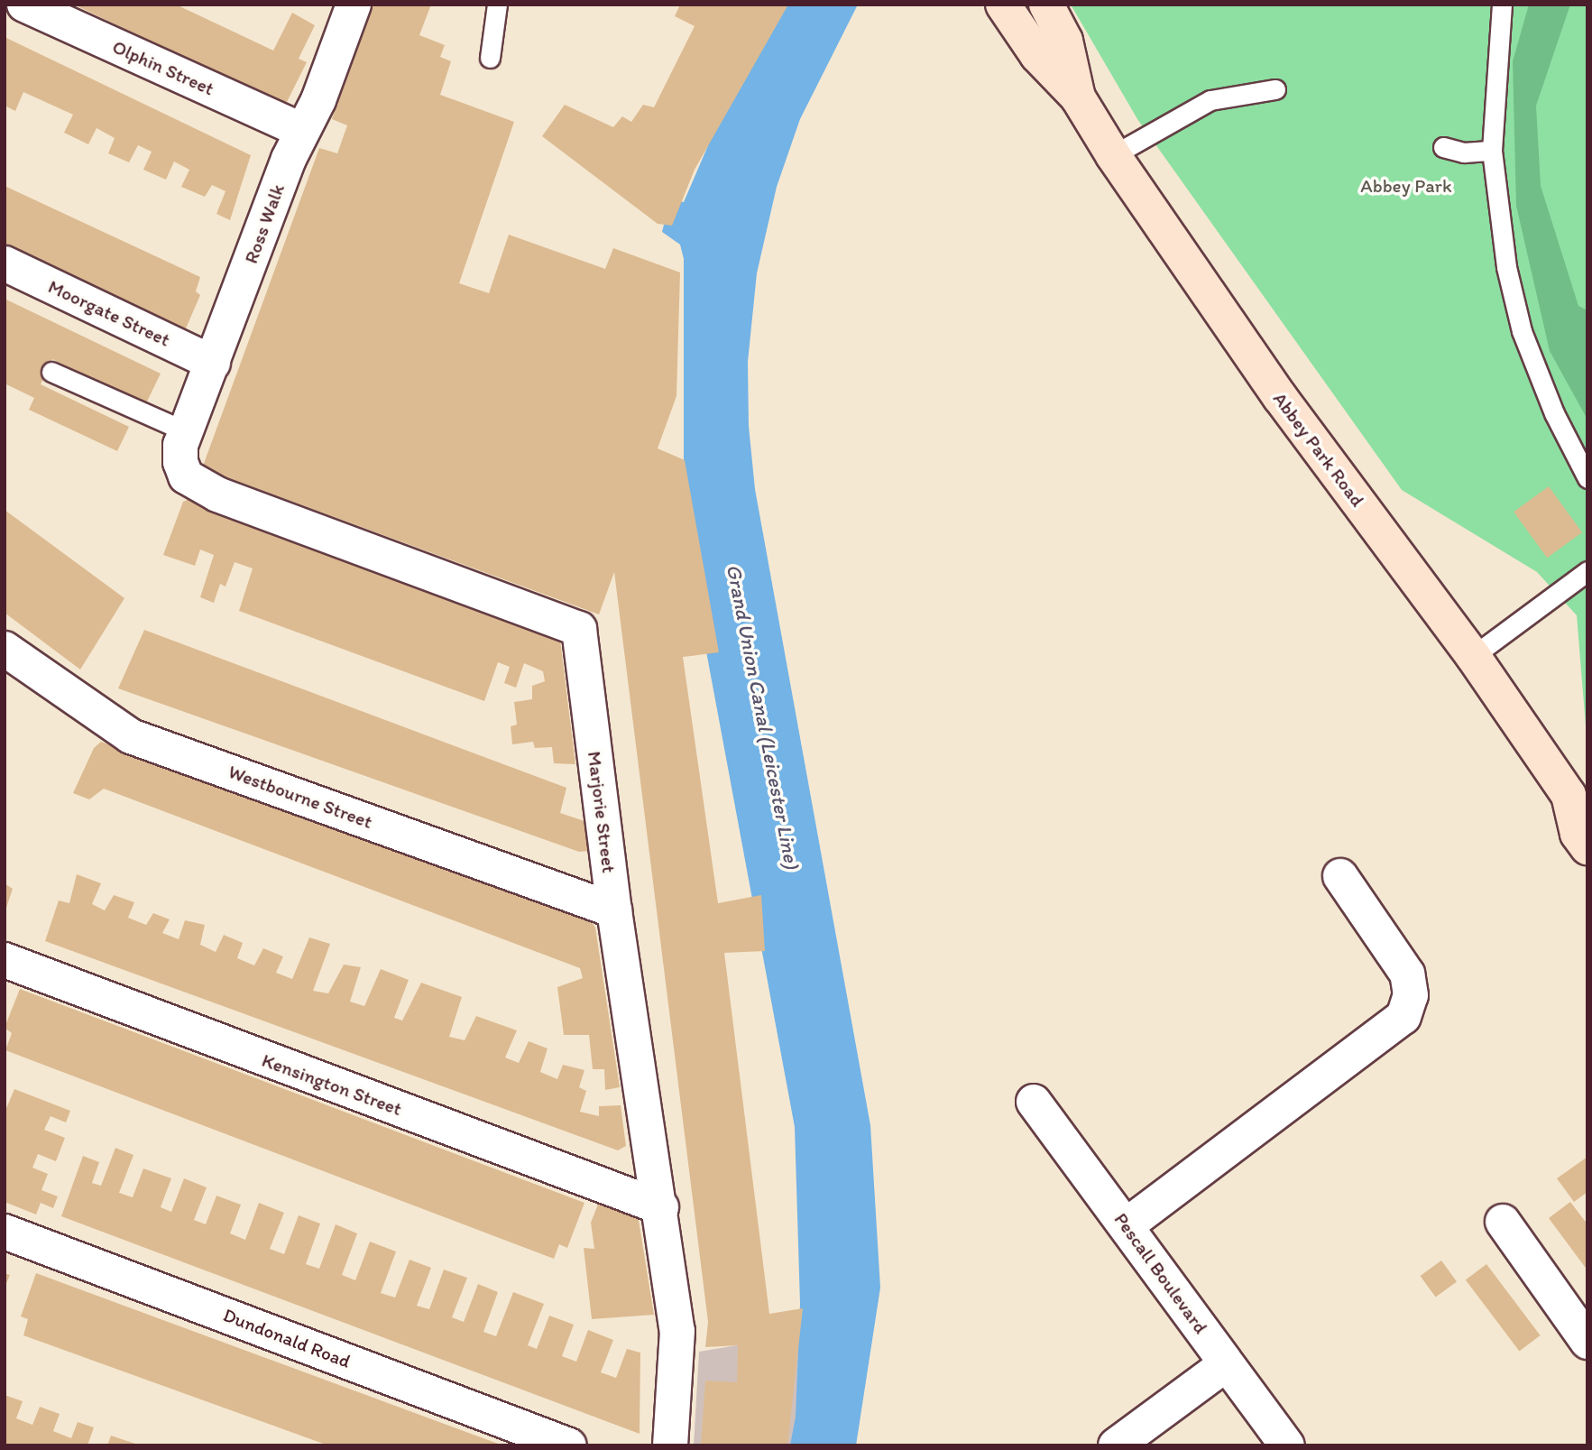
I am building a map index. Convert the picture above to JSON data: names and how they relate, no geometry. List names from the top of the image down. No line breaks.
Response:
{"streets":{"main road":["Abbey Park Road"],"street":["Olphin Street","Ross Walk","Moorgate Street","Westbourne Street","Marjorie Street","Kensington Street","Pescall Boulevard","Dundonald Road"]},"crossings":[["Olphin Street","Ross Walk"],["Ross Walk","Moorgate Street"],["Ross Walk","Marjorie Street"],["Westbourne Street","Marjorie Street"],["Marjorie Street","Kensington Street"]],"water":["Grand Union Canal (Leicester Line)"],"parks":["Abbey Park"]}
